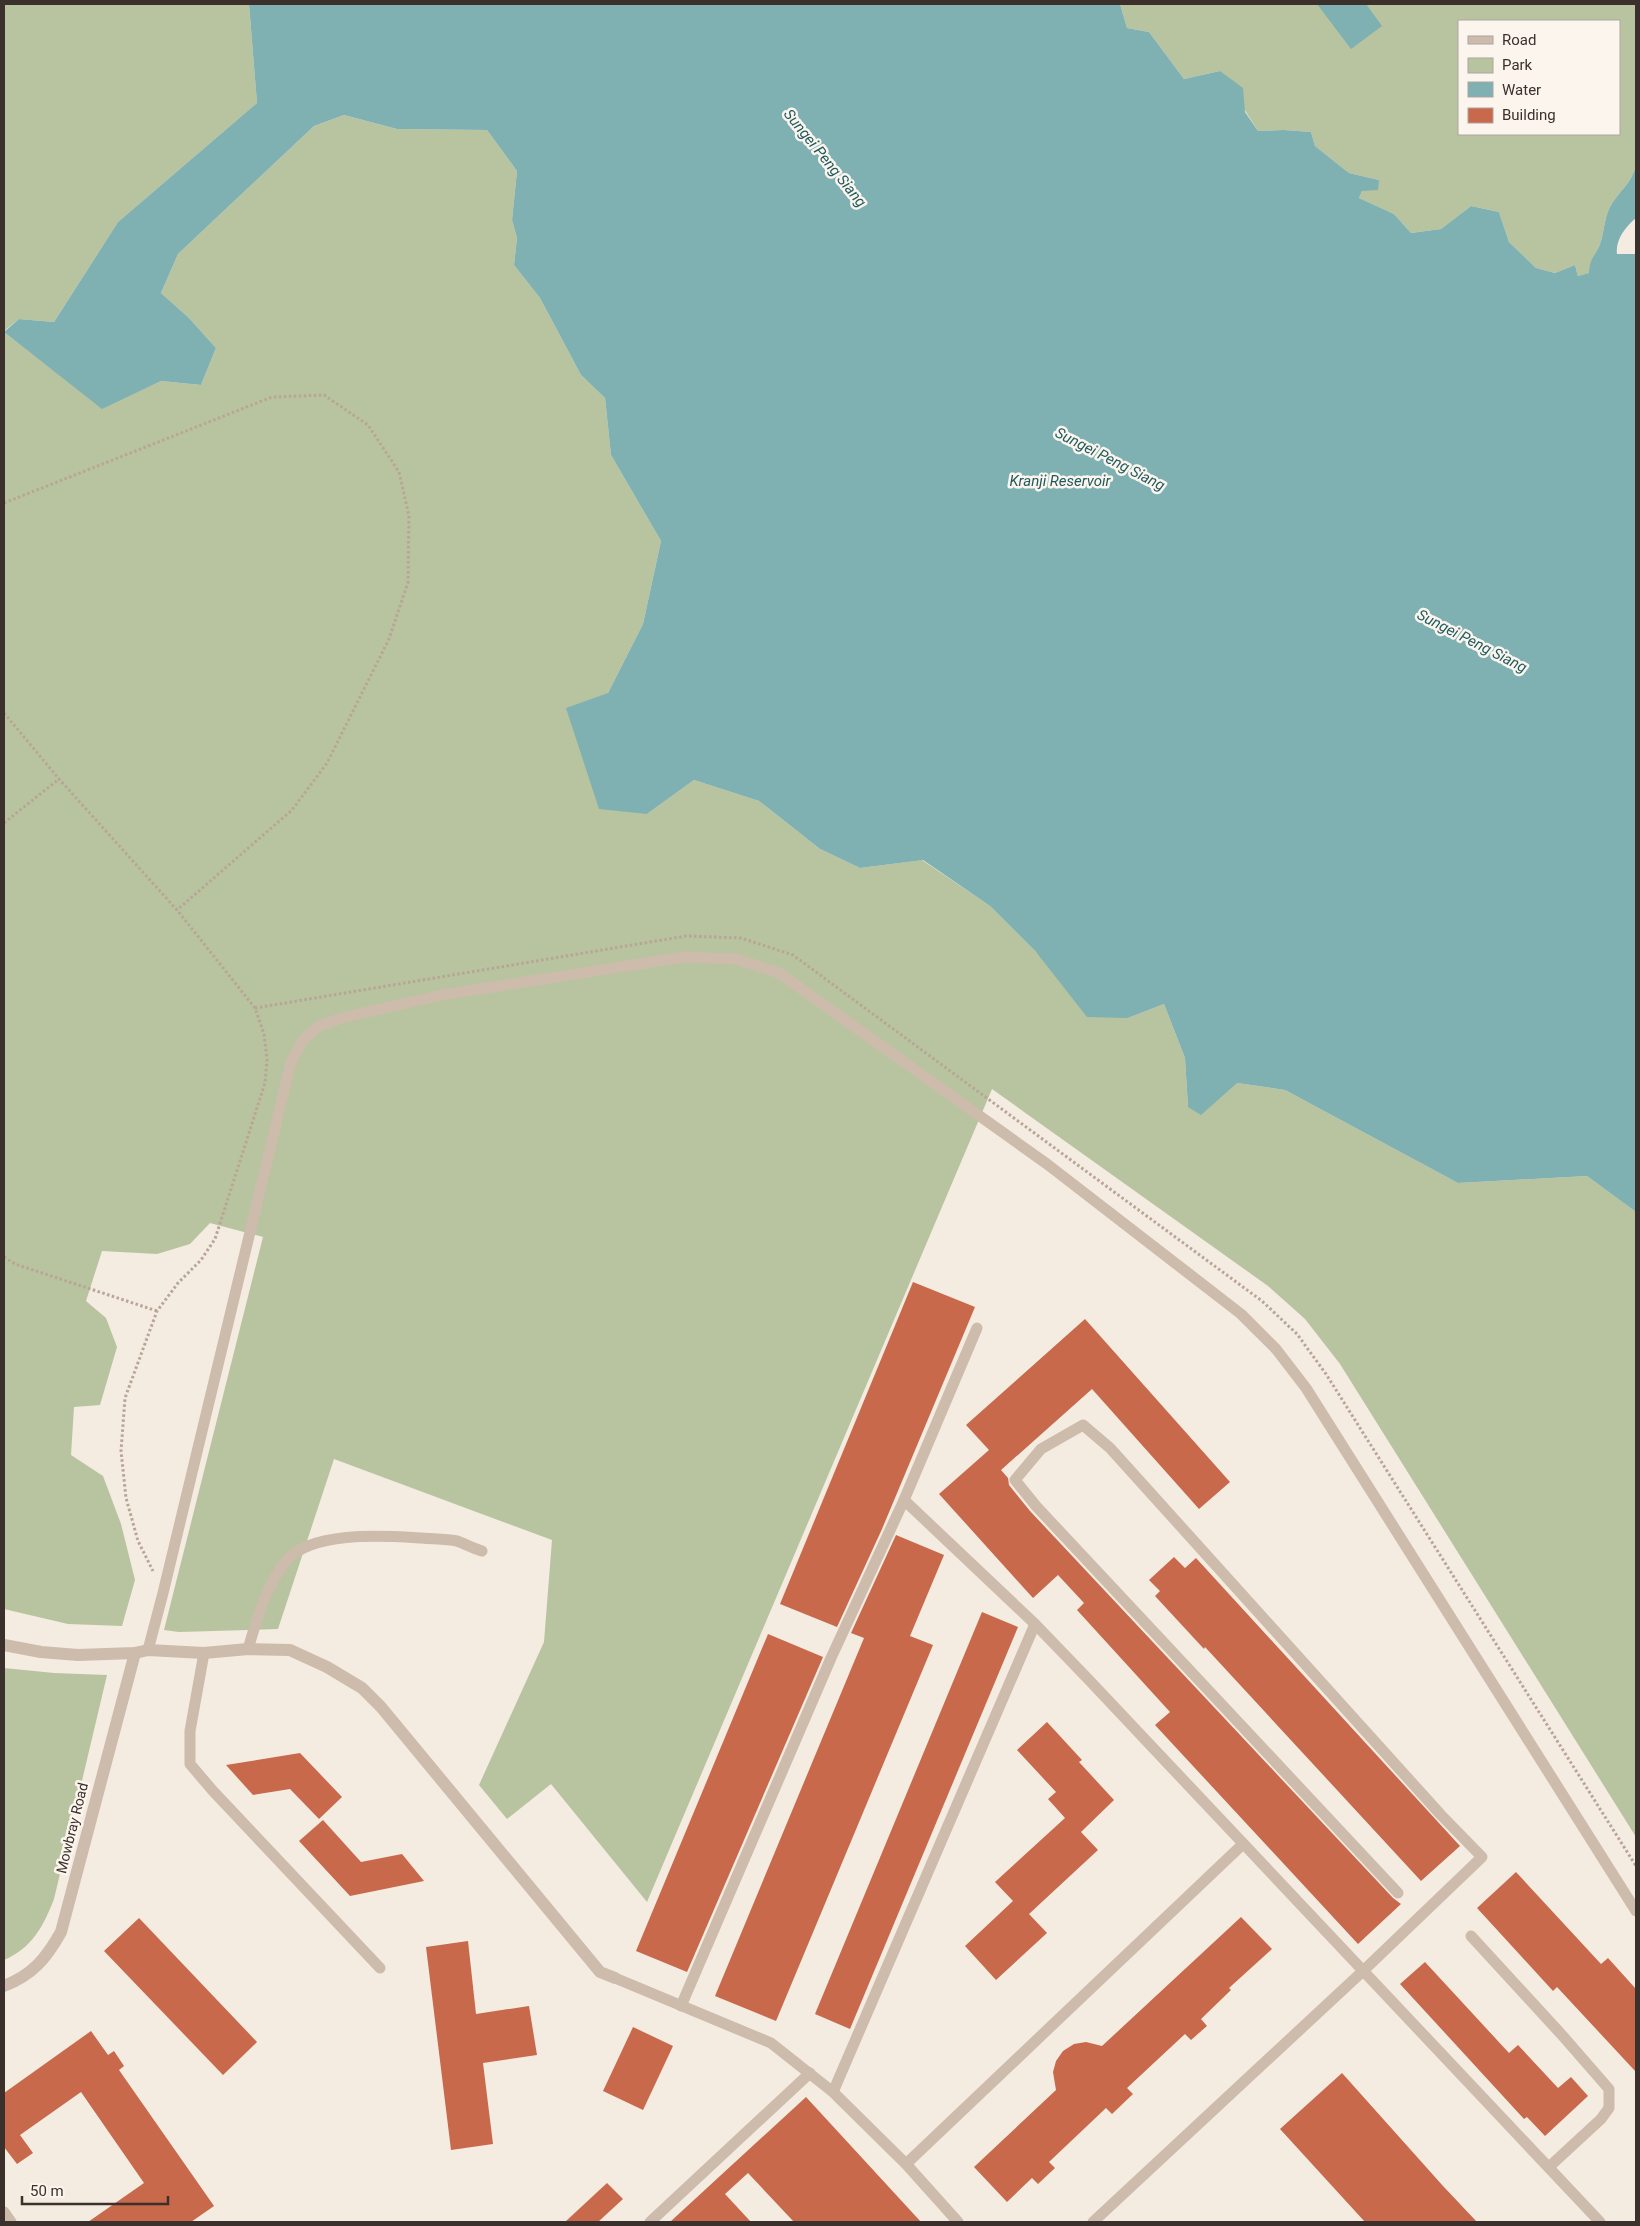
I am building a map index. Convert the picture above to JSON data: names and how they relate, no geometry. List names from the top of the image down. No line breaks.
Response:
{"streets":{"street":["Mowbray Road"]},"water":["Sungei Peng Siang","Kranji Reservoir"],"legend":["Road","Park","Water","Building"],"scale_bar":"50 m"}
